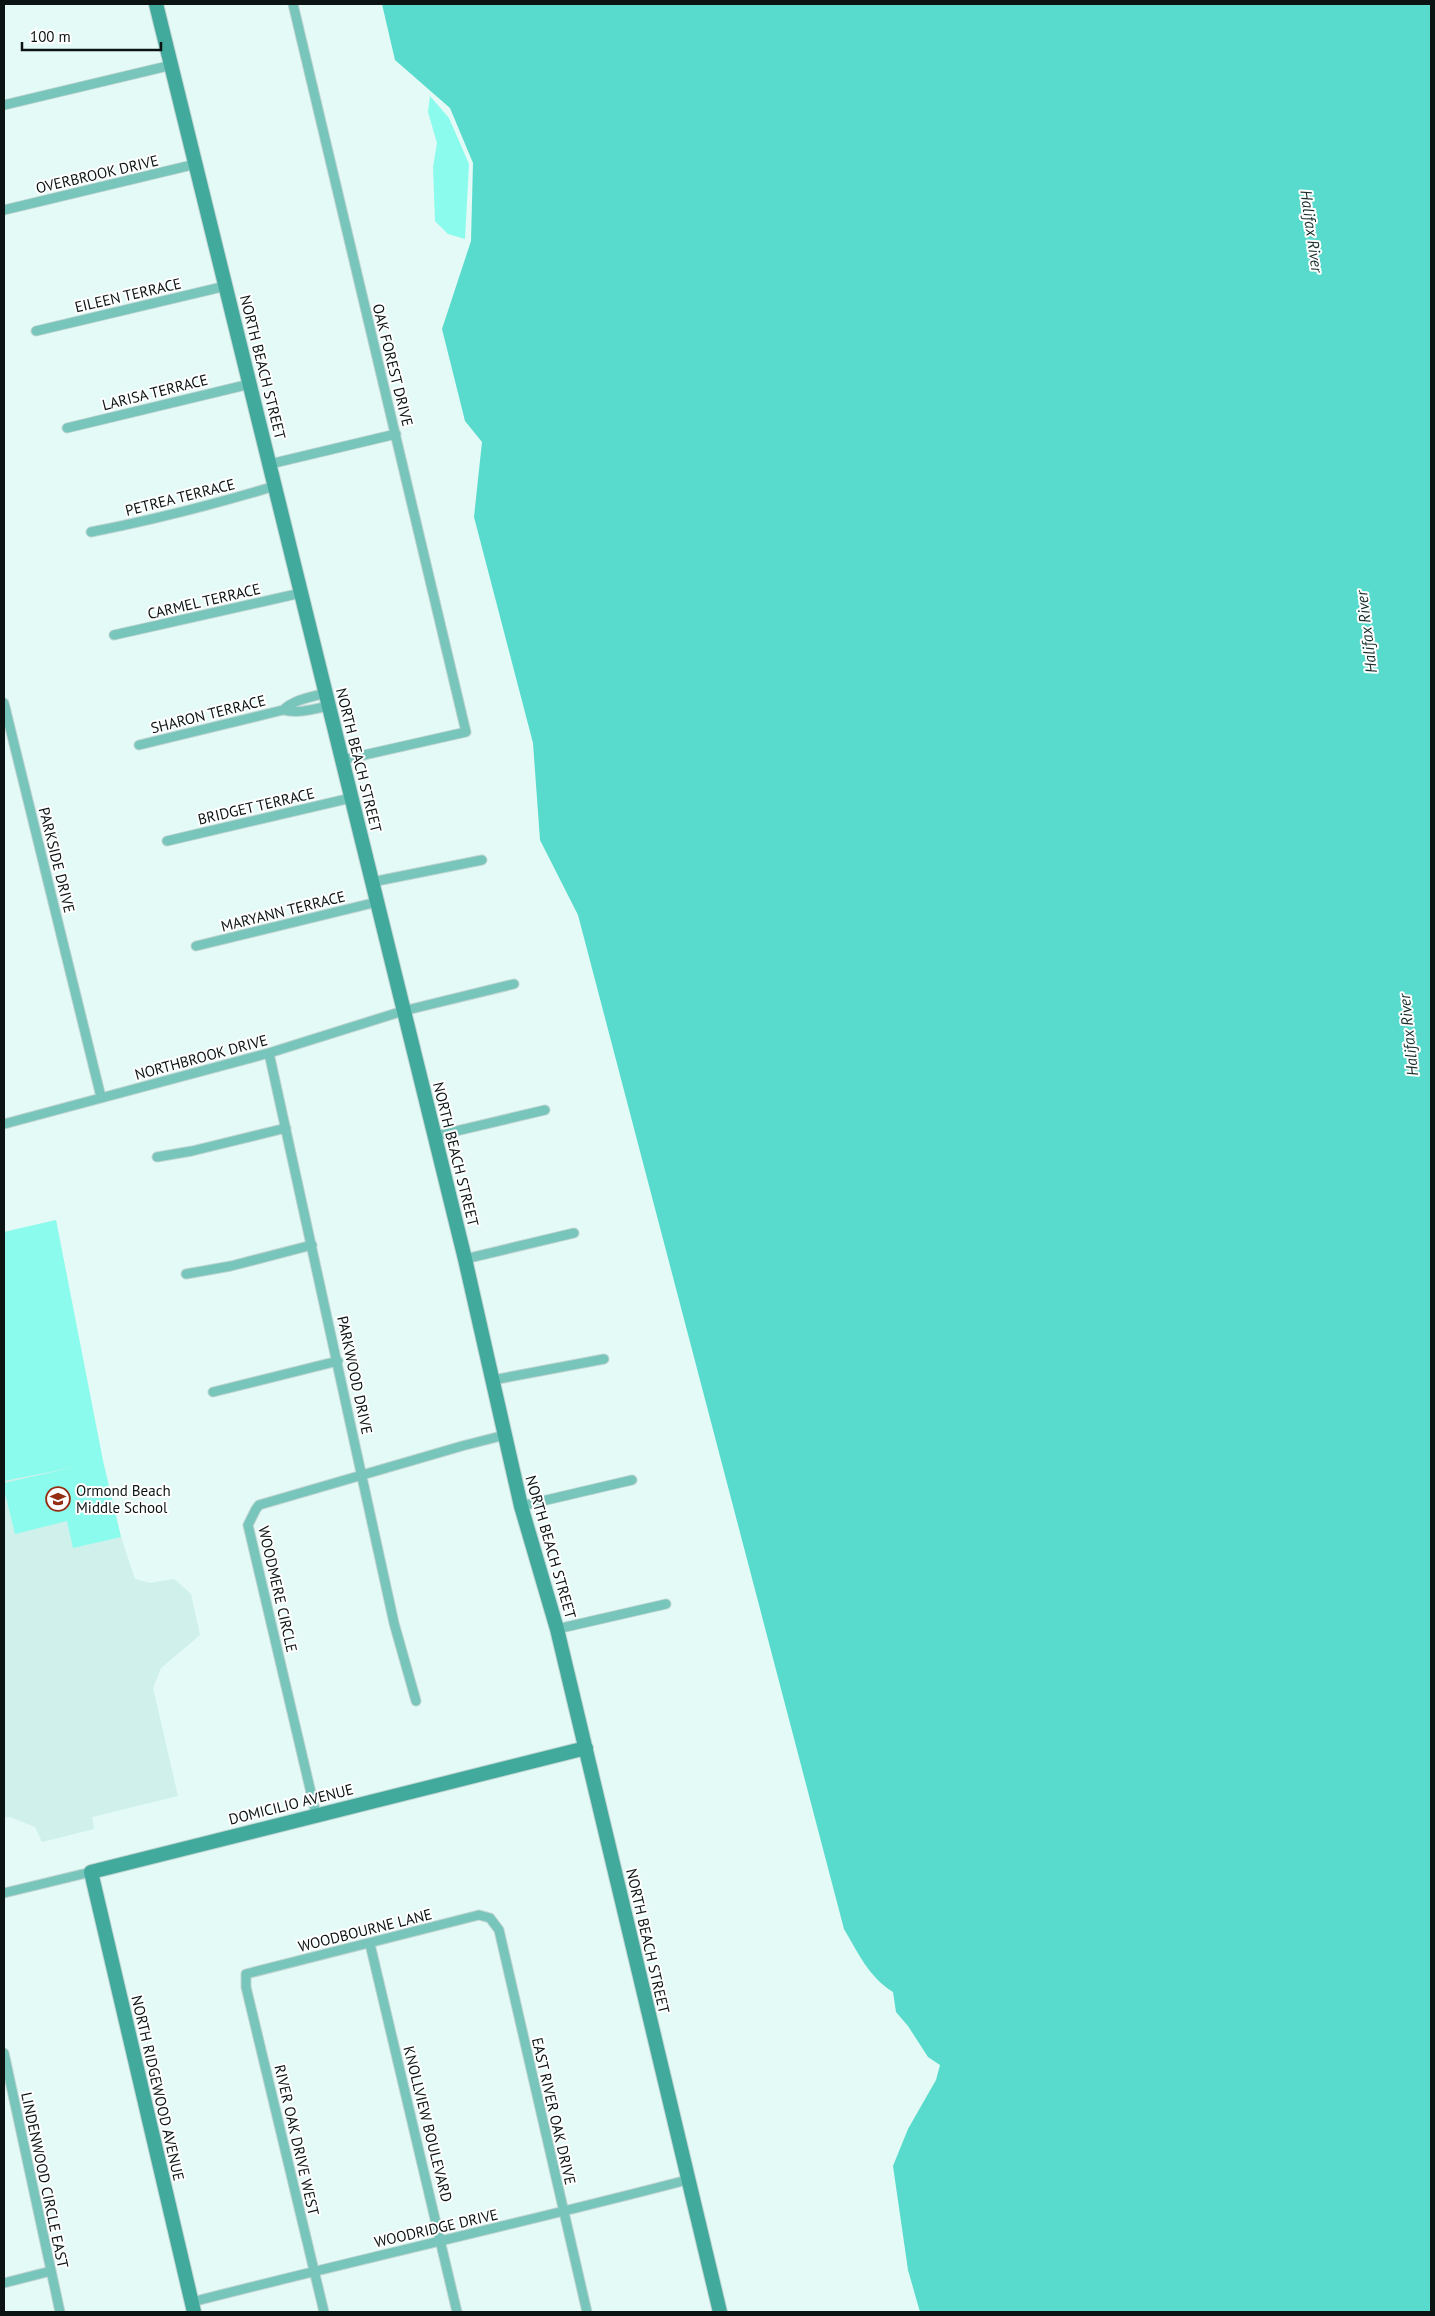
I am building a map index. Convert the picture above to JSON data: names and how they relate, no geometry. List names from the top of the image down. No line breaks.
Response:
{"streets":{"street":["OVERBROOK DRIVE","EILEEN TERRACE","OAK FOREST DRIVE","NORTH BEACH STREET","LARISA TERRACE","PETREA TERRACE","CARMEL TERRACE","SHARON TERRACE","BRIDGET TERRACE","PARKSIDE DRIVE","MARYANN TERRACE","NORTHBROOK DRIVE","PARKWOOD DRIVE","WOODMERE CIRCLE","DOMICILIO AVENUE","WOODBOURNE LANE","NORTH RIDGEWOOD AVENUE","EAST RIVER OAK DRIVE","KNOLLVIEW BOULEVARD","RIVER OAK DRIVE WEST","LINDENWOOD CIRCLE EAST","WOODRIDGE DRIVE"]},"crossings":[["OVERBROOK DRIVE","NORTH BEACH STREET"],["EILEEN TERRACE","NORTH BEACH STREET"],["OAK FOREST DRIVE","NORTH BEACH STREET"],["NORTH BEACH STREET","LARISA TERRACE"],["NORTH BEACH STREET","PETREA TERRACE"],["NORTH BEACH STREET","CARMEL TERRACE"],["NORTH BEACH STREET","SHARON TERRACE"],["NORTH BEACH STREET","BRIDGET TERRACE"],["NORTH BEACH STREET","MARYANN TERRACE"],["NORTH BEACH STREET","NORTHBROOK DRIVE"],["NORTH BEACH STREET","WOODMERE CIRCLE"],["NORTH BEACH STREET","DOMICILIO AVENUE"],["NORTH BEACH STREET","WOODRIDGE DRIVE"],["PARKSIDE DRIVE","NORTHBROOK DRIVE"],["NORTHBROOK DRIVE","PARKWOOD DRIVE"],["PARKWOOD DRIVE","WOODMERE CIRCLE"],["WOODMERE CIRCLE","DOMICILIO AVENUE"],["DOMICILIO AVENUE","NORTH RIDGEWOOD AVENUE"],["WOODBOURNE LANE","EAST RIVER OAK DRIVE"],["WOODBOURNE LANE","KNOLLVIEW BOULEVARD"],["WOODBOURNE LANE","RIVER OAK DRIVE WEST"],["NORTH RIDGEWOOD AVENUE","WOODRIDGE DRIVE"],["EAST RIVER OAK DRIVE","WOODRIDGE DRIVE"],["KNOLLVIEW BOULEVARD","WOODRIDGE DRIVE"],["RIVER OAK DRIVE WEST","WOODRIDGE DRIVE"]],"water":["Halifax River"],"places":{"school or university":["Ormond Beach Middle School"]},"scale_bar":"100 m"}
